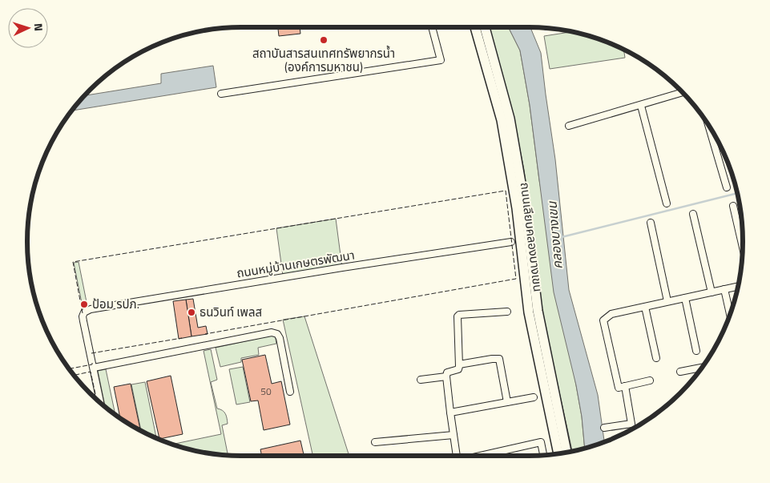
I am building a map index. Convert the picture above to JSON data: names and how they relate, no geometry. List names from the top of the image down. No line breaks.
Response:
{"streets":{"main road":["ถนนเลียบคลองบางเขน"],"street":["ถนนหมู่บ้านเกษตรพัฒนา"]},"water":["คลองบางเขน"],"places":["สถาบันสารสนเทศทรัพยากรน้ำ (องค์การมหาชน)","ป้อม รปภ.","ธนวินท์ เพลส"],"house_numbers":["50"],"north":"right"}
